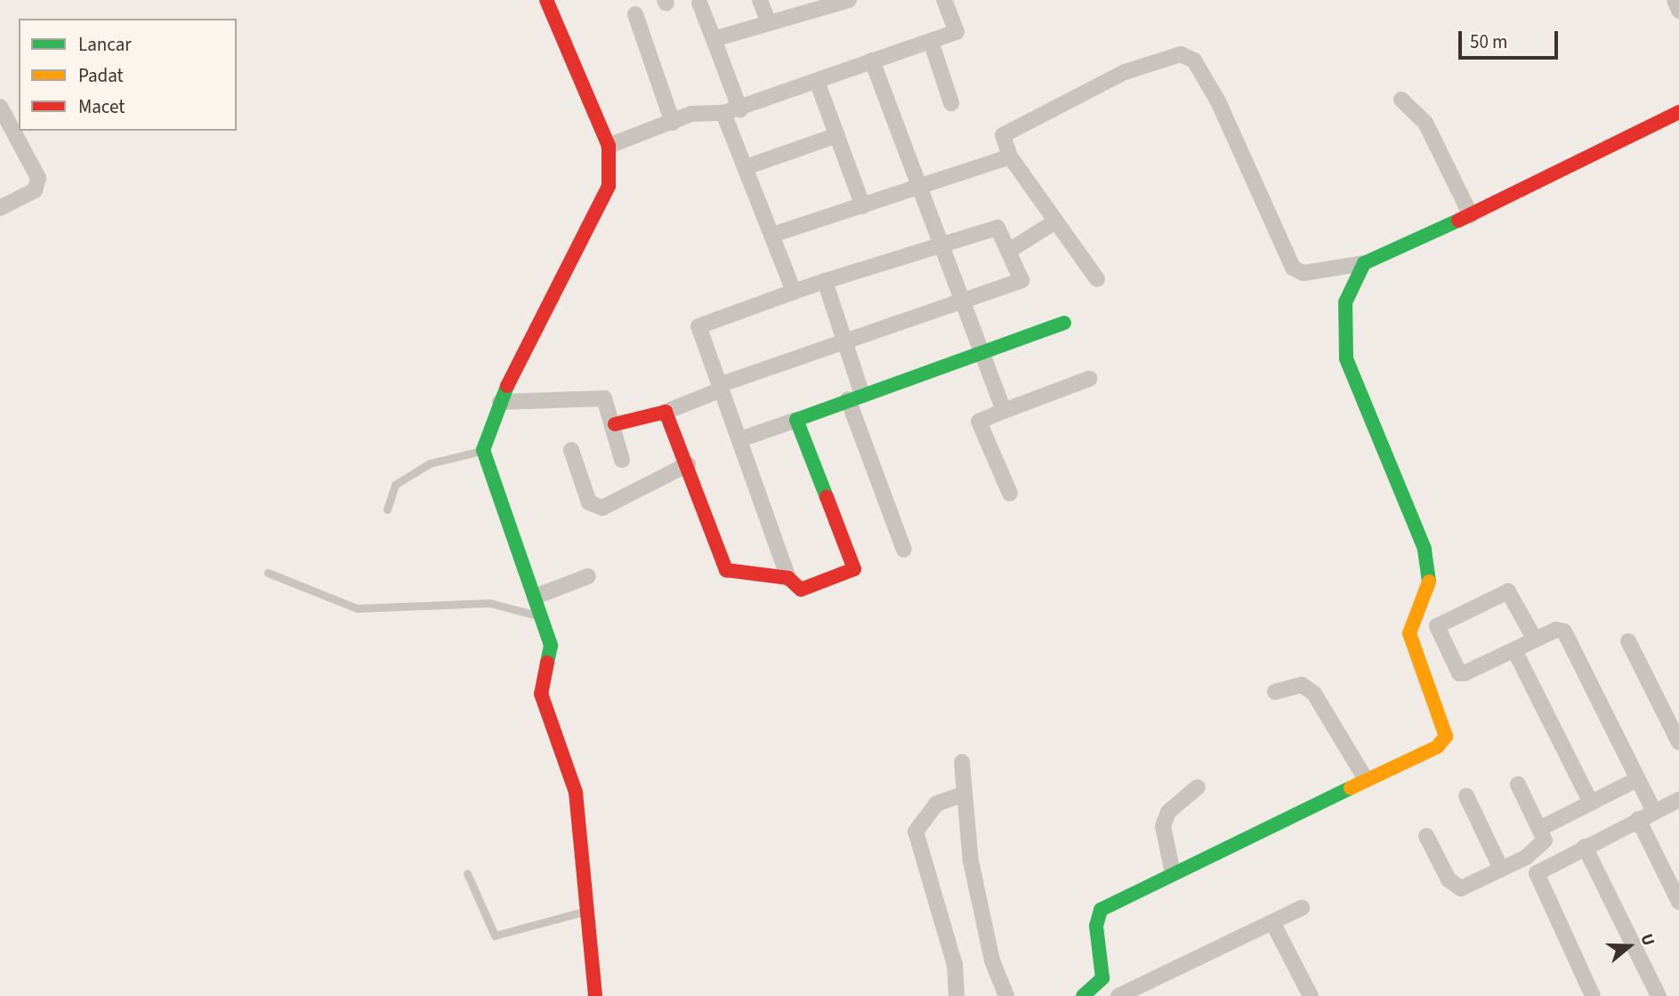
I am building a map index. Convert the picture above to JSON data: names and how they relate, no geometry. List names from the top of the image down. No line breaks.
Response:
{"legend":["Lancar","Padat","Macet"],"scale_bar":"50 m","north":"right"}
